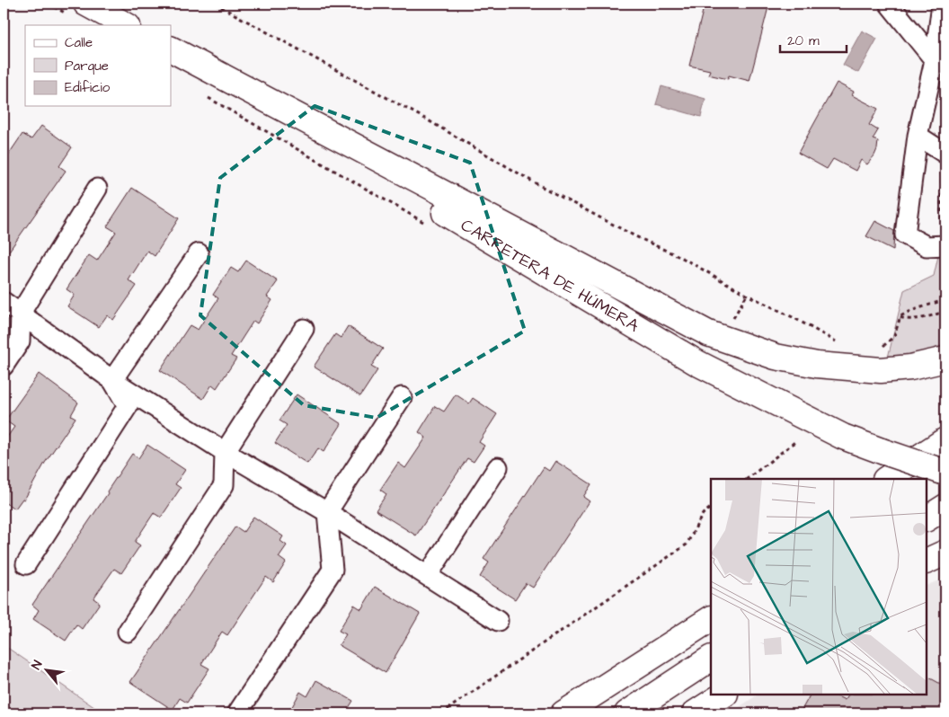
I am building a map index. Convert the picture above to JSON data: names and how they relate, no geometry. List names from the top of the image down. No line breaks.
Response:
{"streets":{"main road":["CARRETERA DE HÚMERA"]},"legend":["Calle","Parque","Edificio"],"scale_bar":"20 m","north":"top left"}
